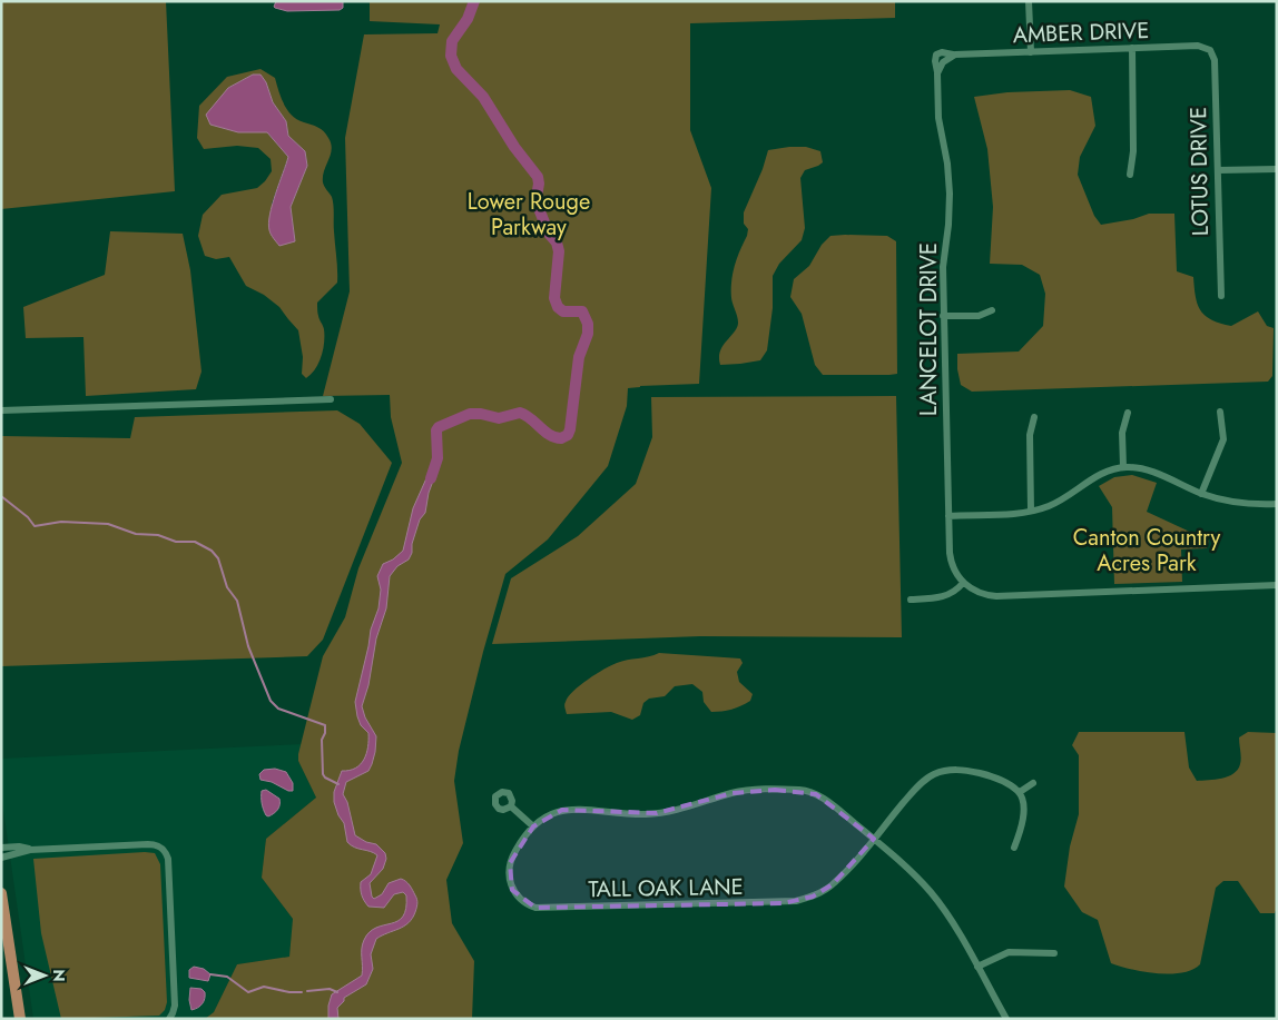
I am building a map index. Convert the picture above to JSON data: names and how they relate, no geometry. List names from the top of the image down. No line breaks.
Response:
{"streets":{"street":["AMBER DRIVE","LOTUS DRIVE","LANCELOT DRIVE","TALL OAK LANE"]},"crossings":[["AMBER DRIVE","LOTUS DRIVE"],["AMBER DRIVE","LANCELOT DRIVE"]],"parks":["Lower Rouge Parkway","Canton Country Acres Park"],"north":"right"}
